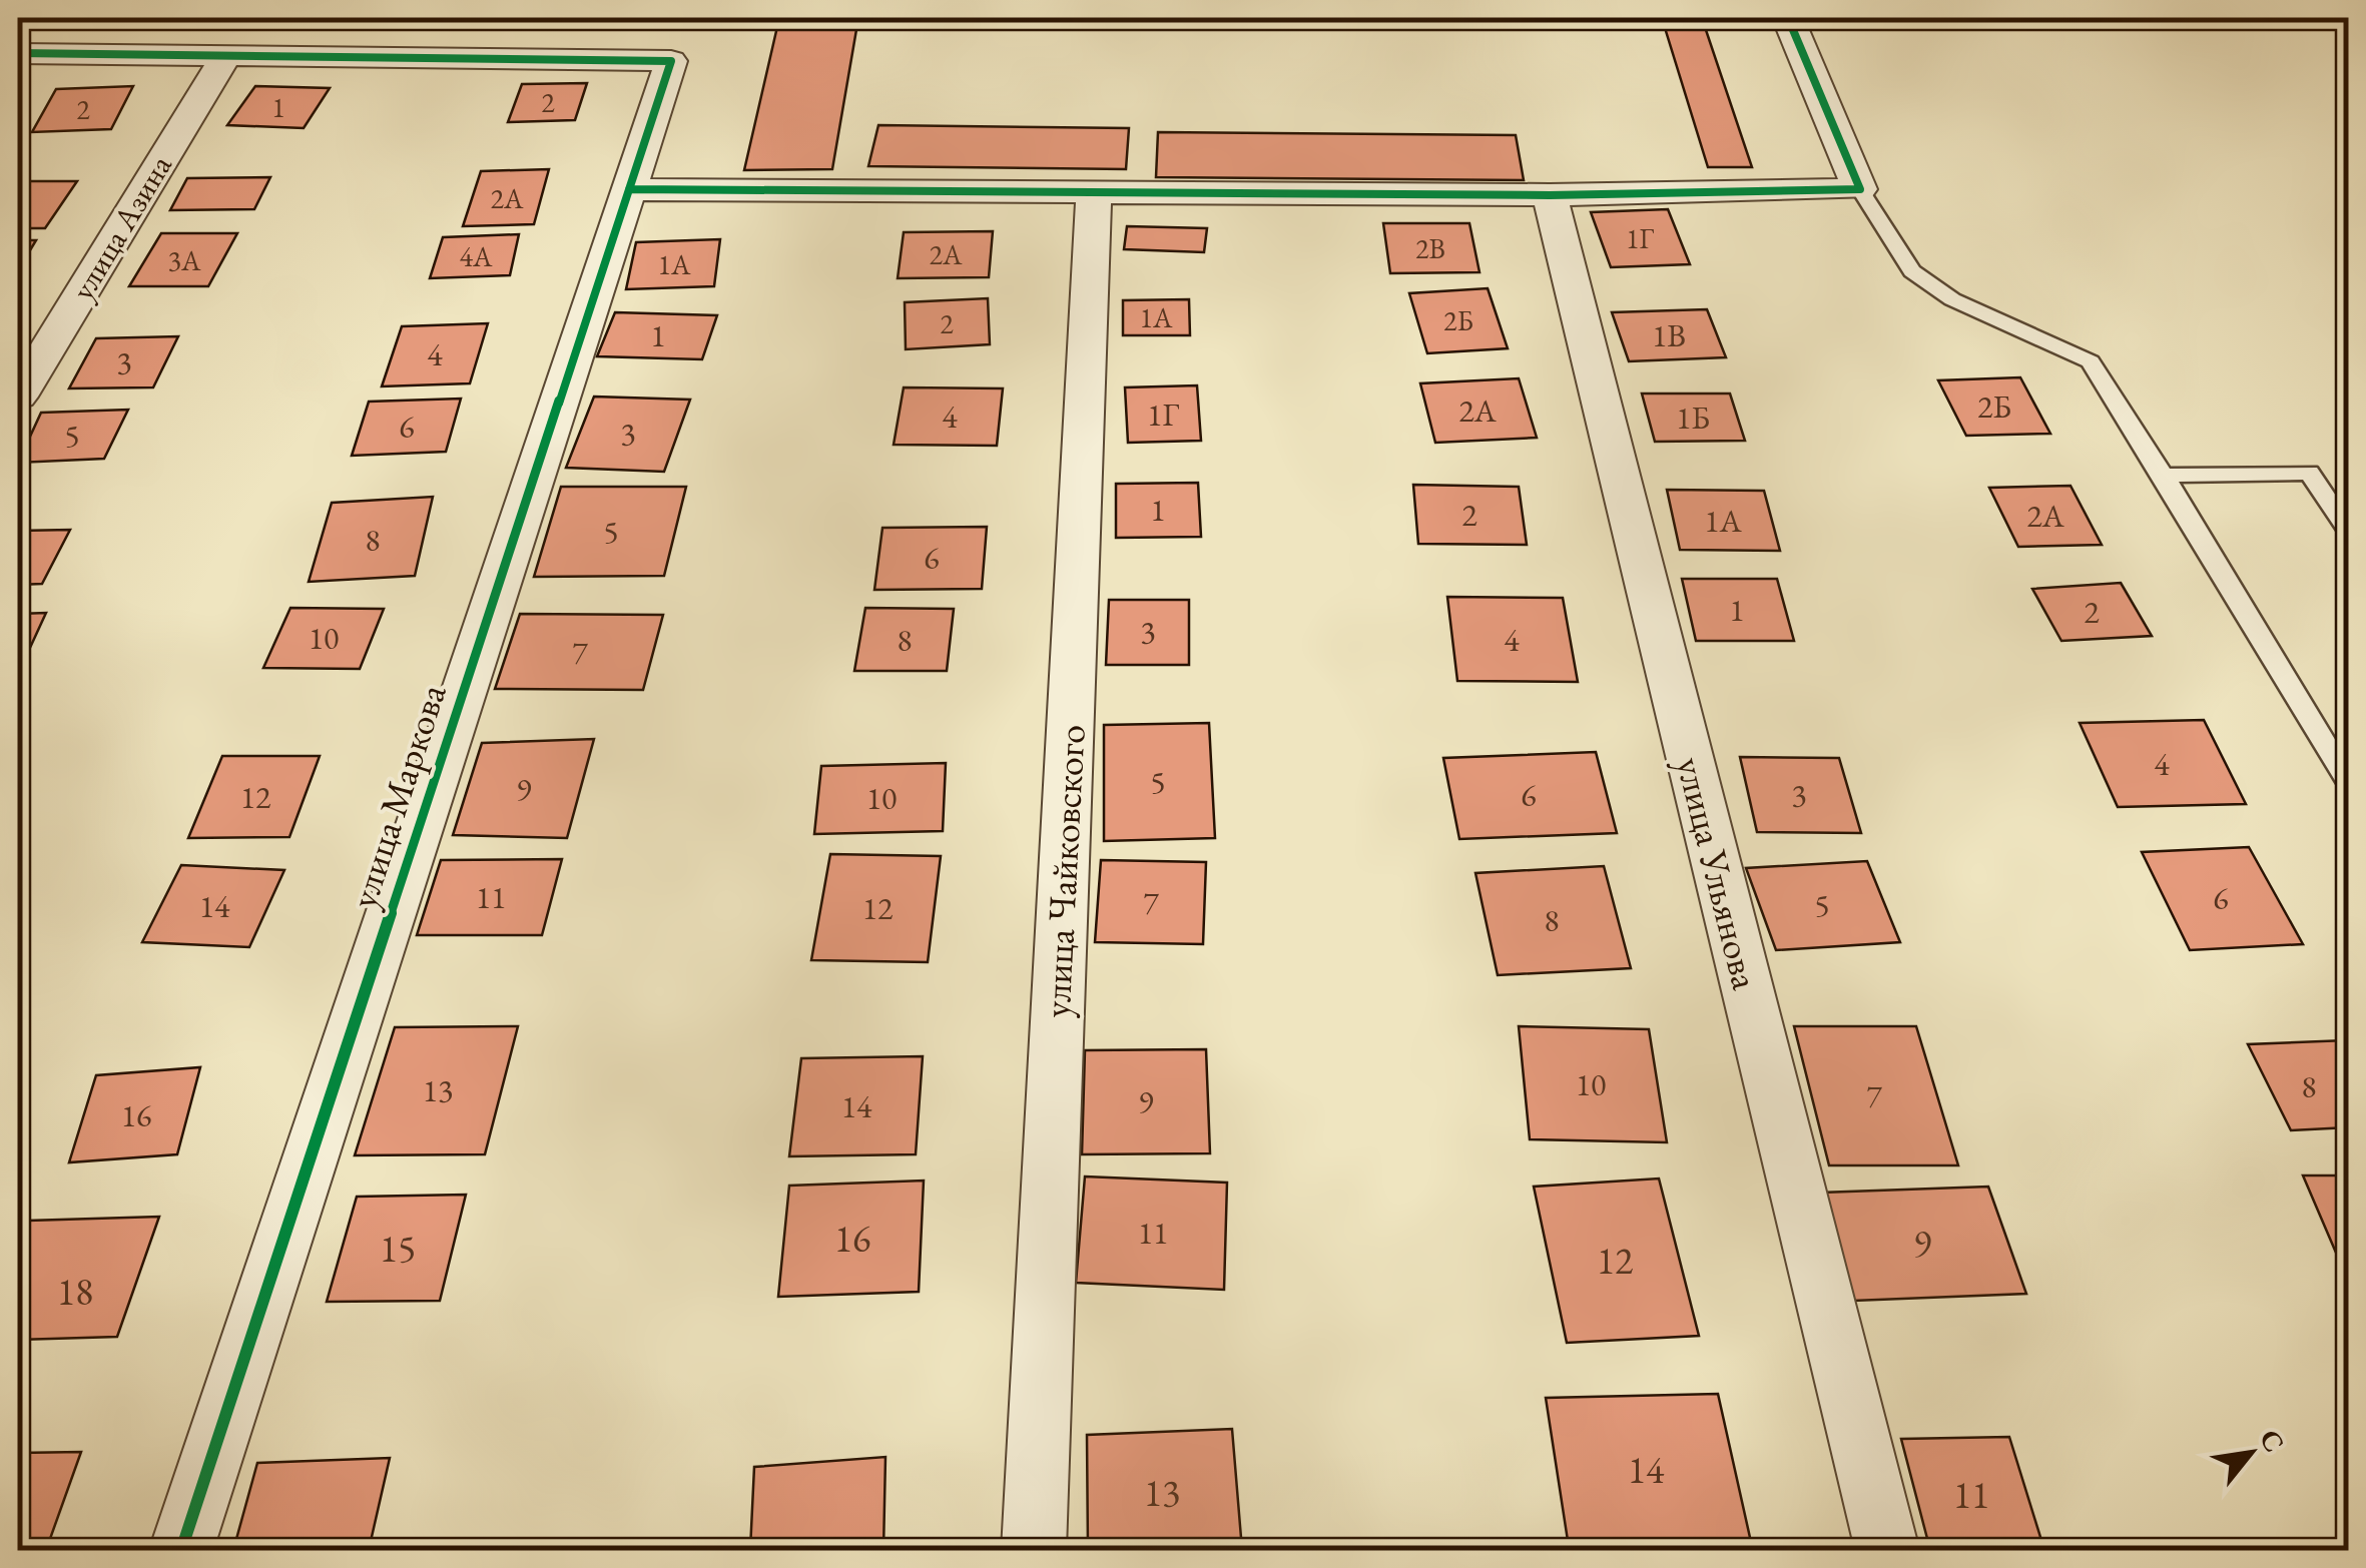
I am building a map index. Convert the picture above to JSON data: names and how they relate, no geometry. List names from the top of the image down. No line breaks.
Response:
{"streets":{"street":["улица Азина","улица Маркова","улица Чайковского","улица Ульянова"]},"crossings":[["улица Азина","улица Маркова"]],"house_numbers":["2","1","2","2А","1Г","2В","2А","4А","3А","1А","1А","2Б","2","1","1В","4","3","2Б","2А","1Г","4","1Б","6","3","5","1","2","2А","1А","5","8","6","1","2","3","10","8","4","7","4","5","9","6","3","12","10","11","6","7","5","14","12","8","10","8","13","7","9","14","16","11","16","9","15","12","18","14","13","11"],"north":"top right"}
